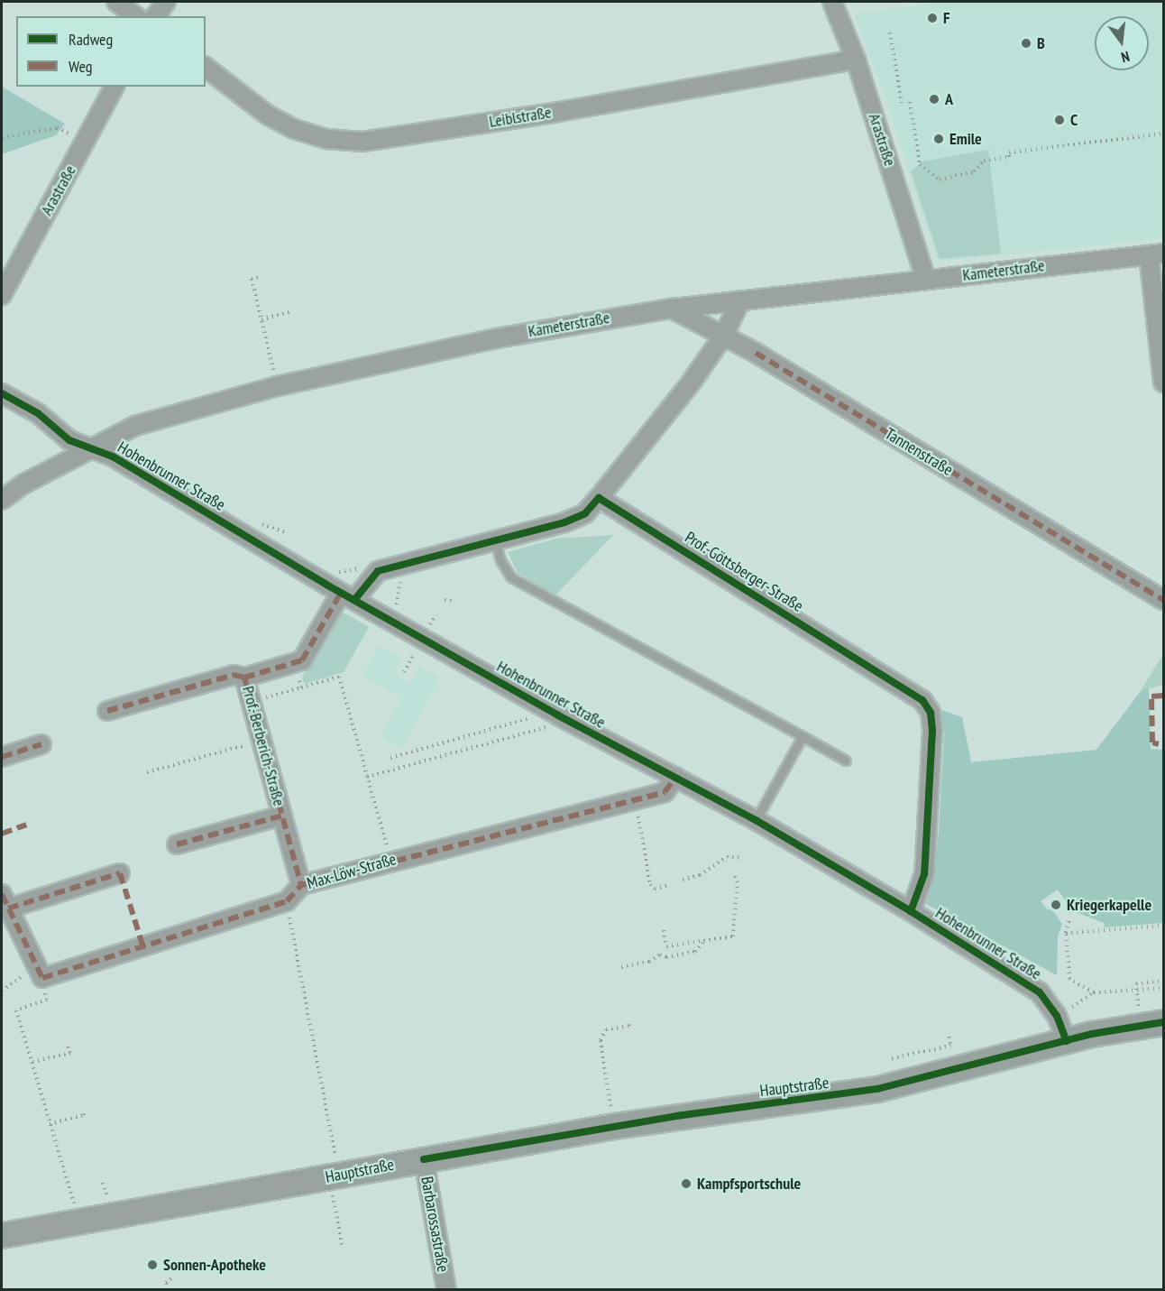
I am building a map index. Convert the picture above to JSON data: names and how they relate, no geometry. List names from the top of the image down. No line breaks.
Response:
{"streets":{"street":["Leiblstraße","Arastraße","Kameterstraße","Tannenstraße","Hohenbrunner Straße","Prof.-Göttsberger-Straße","Prof.-Berberich-Straße","Max-Löw-Straße","Hauptstraße","Barbarossastraße"]},"crossings":[["Leiblstraße","Arastraße"],["Arastraße","Kameterstraße"],["Kameterstraße","Tannenstraße"],["Kameterstraße","Hohenbrunner Straße"],["Hohenbrunner Straße","Prof.-Göttsberger-Straße"],["Hohenbrunner Straße","Max-Löw-Straße"],["Hohenbrunner Straße","Hauptstraße"],["Prof.-Berberich-Straße","Max-Löw-Straße"],["Hauptstraße","Barbarossastraße"]],"places":["F","B","A","C","Emile","Kriegerkapelle","Kampfsportschule","Sonnen-Apotheke"],"legend":["Radweg","Weg"],"north":"bottom"}
